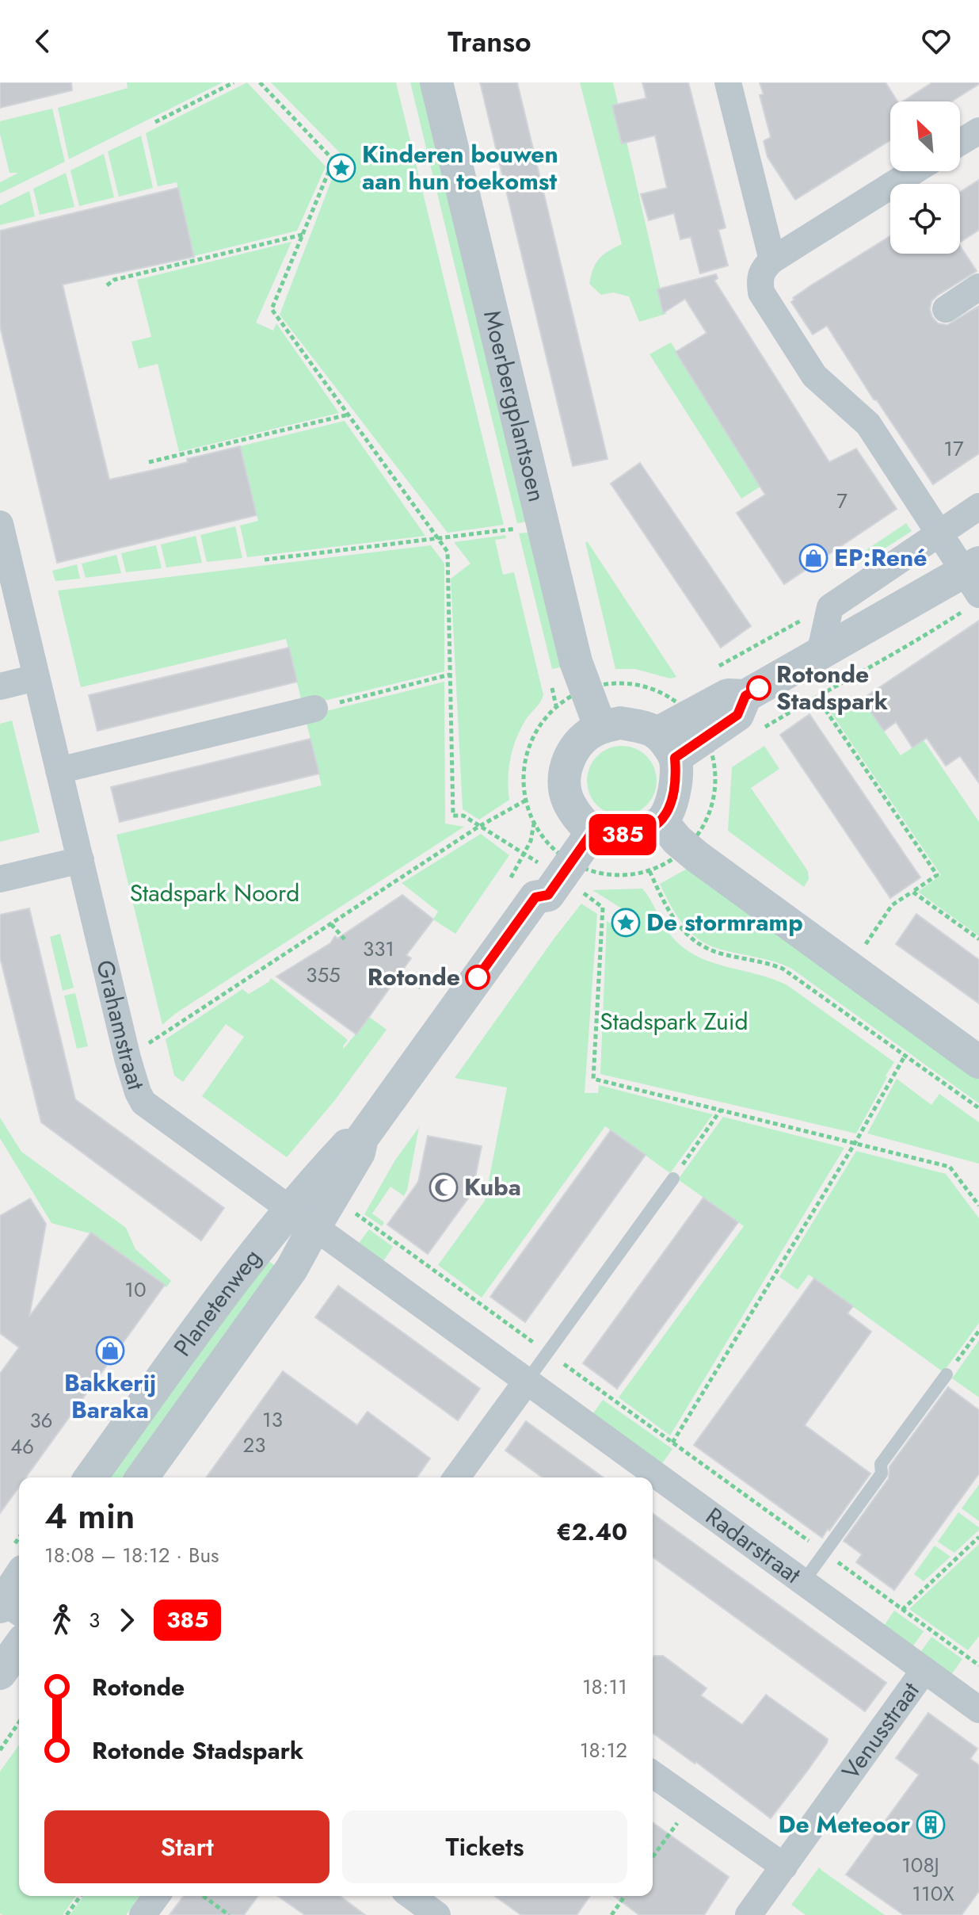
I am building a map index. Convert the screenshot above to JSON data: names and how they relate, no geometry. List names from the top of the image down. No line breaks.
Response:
{"streets":{"street":["Moerbergplantsoen","Grahamstraat","Planetenweg","Radarstraat","Venusstraat"]},"crossings":[["Moerbergplantsoen","Planetenweg"],["Grahamstraat","Planetenweg"],["Grahamstraat","Radarstraat"],["Planetenweg","Radarstraat"],["Radarstraat","Venusstraat"]],"parks":["Stadspark Noord","Stadspark Zuid"],"places":{"place":["Kinderen bouwen aan hun toekomst","De stormramp"],"shop":["EP:René","Bakkerij Baraka"],"other":["Rotonde Stadspark","Rotonde"],"mosque":["Kuba"],"building":["De Meteoor"]},"lines":["bus line 385"],"house_numbers":["17","7","331","355","10","13","36","23","46","108J","110X"],"north":"top left","page":{"header":"Transo","on_map":"385","heading":["4 min","18:08 – 18:12 · Bus","€2.40"],"legs":["3","385"],"list":[{"name":"Rotonde","value":"18:11"},{"name":"Rotonde Stadspark","value":"18:12"}],"buttons":["Start","Tickets"]}}
